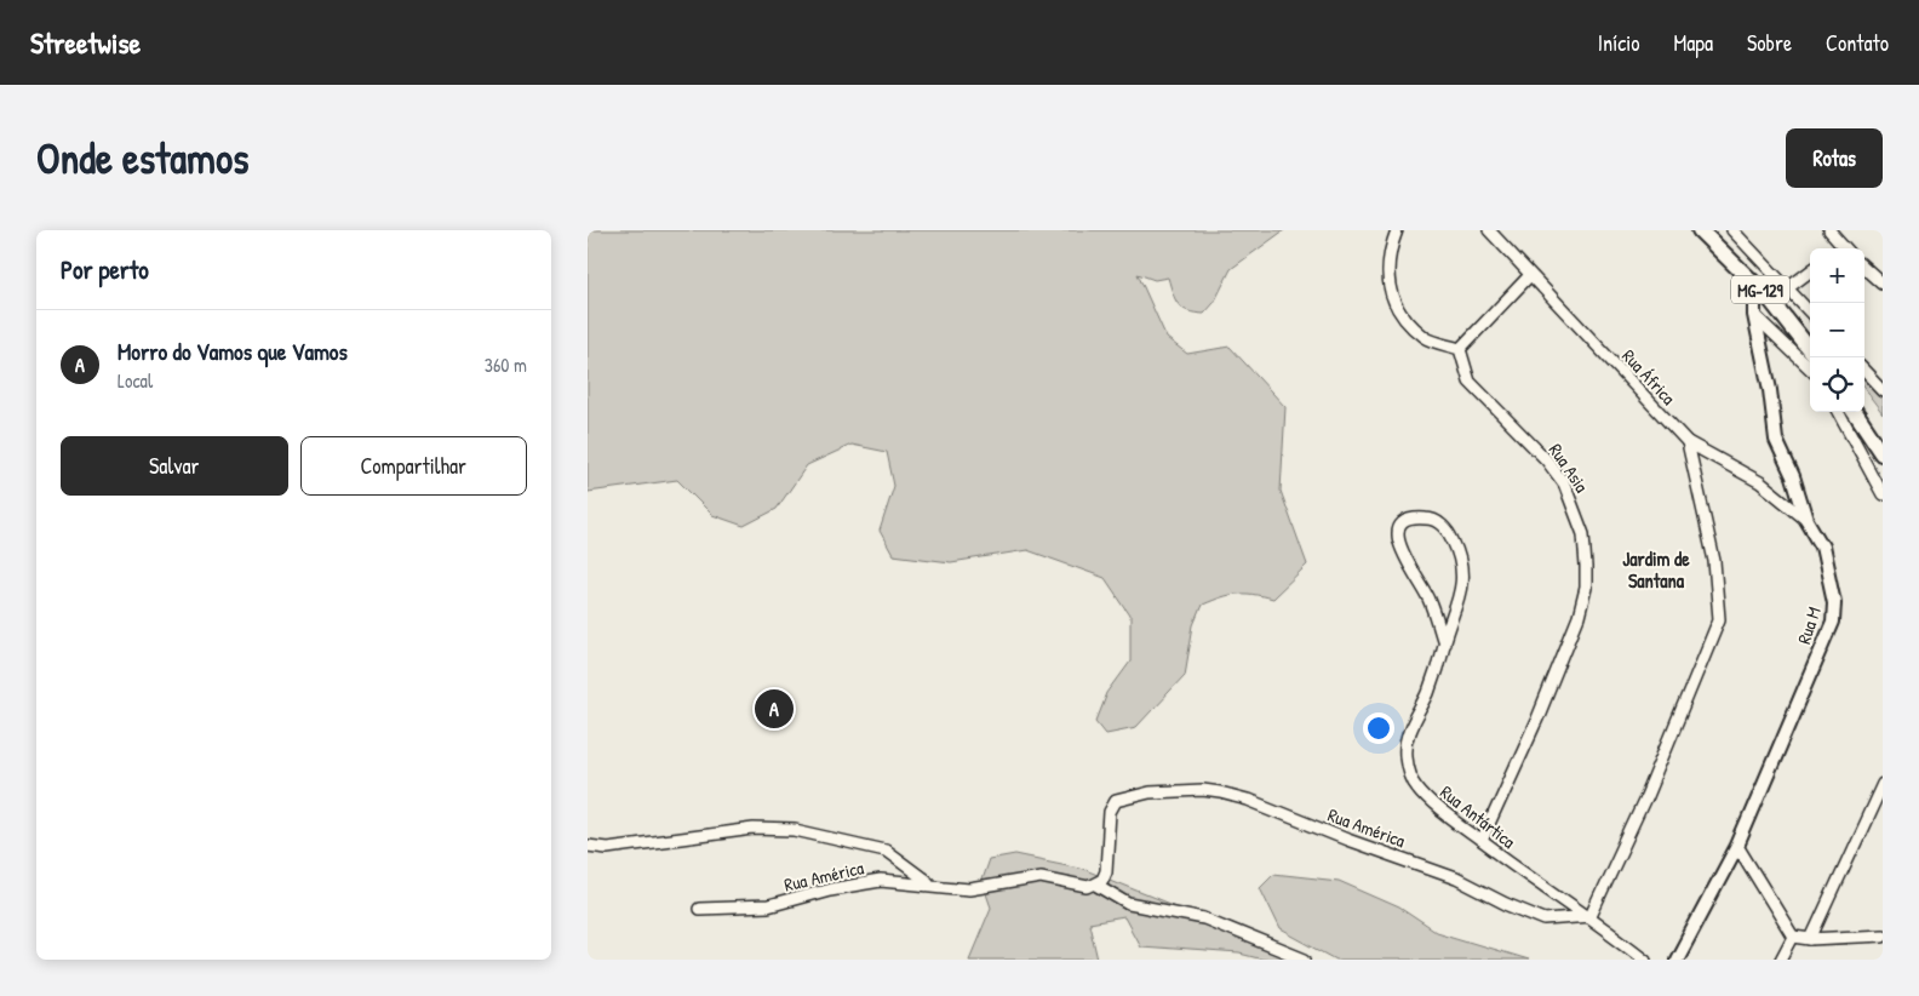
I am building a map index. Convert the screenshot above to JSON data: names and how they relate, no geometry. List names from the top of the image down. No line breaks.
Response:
{"streets":{"main road":["MG-129"],"street":["Rua África","Rua Asia","Rua M","Rua Antártica","Rua América"]},"crossings":[["MG-129","Rua M"],["Rua África","Rua M"],["Rua Asia","Rua Antártica"],["Rua Antártica","Rua América"]],"districts":["Jardim de Santana"],"page":{"header":"Streetwise","nav":["Início","Mapa","Sobre","Contato"],"buttons":["Rotas",["Salvar","Compartilhar"]],"title":"Onde estamos","heading":"Por perto","map_buttons":["+","−"],"list":[{"mark":"A","name":"Morro do Vamos que Vamos","note":"Local","value":"360 m"}],"pins":"A"}}
